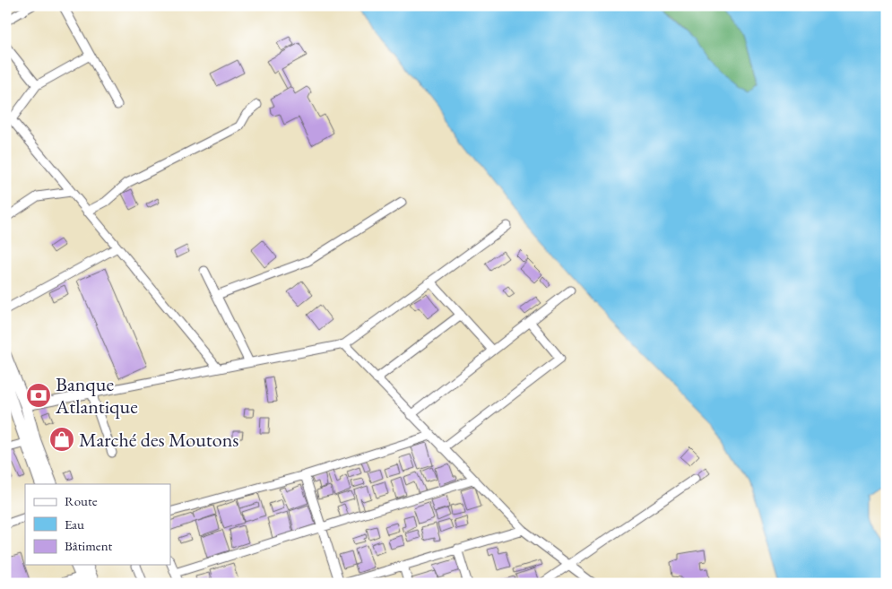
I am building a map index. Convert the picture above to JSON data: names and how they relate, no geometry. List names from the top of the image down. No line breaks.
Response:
{"places":{"bank":["Banque Atlantique"],"shop":["Marché des Moutons"]},"legend":["Route","Eau","Bâtiment"]}
